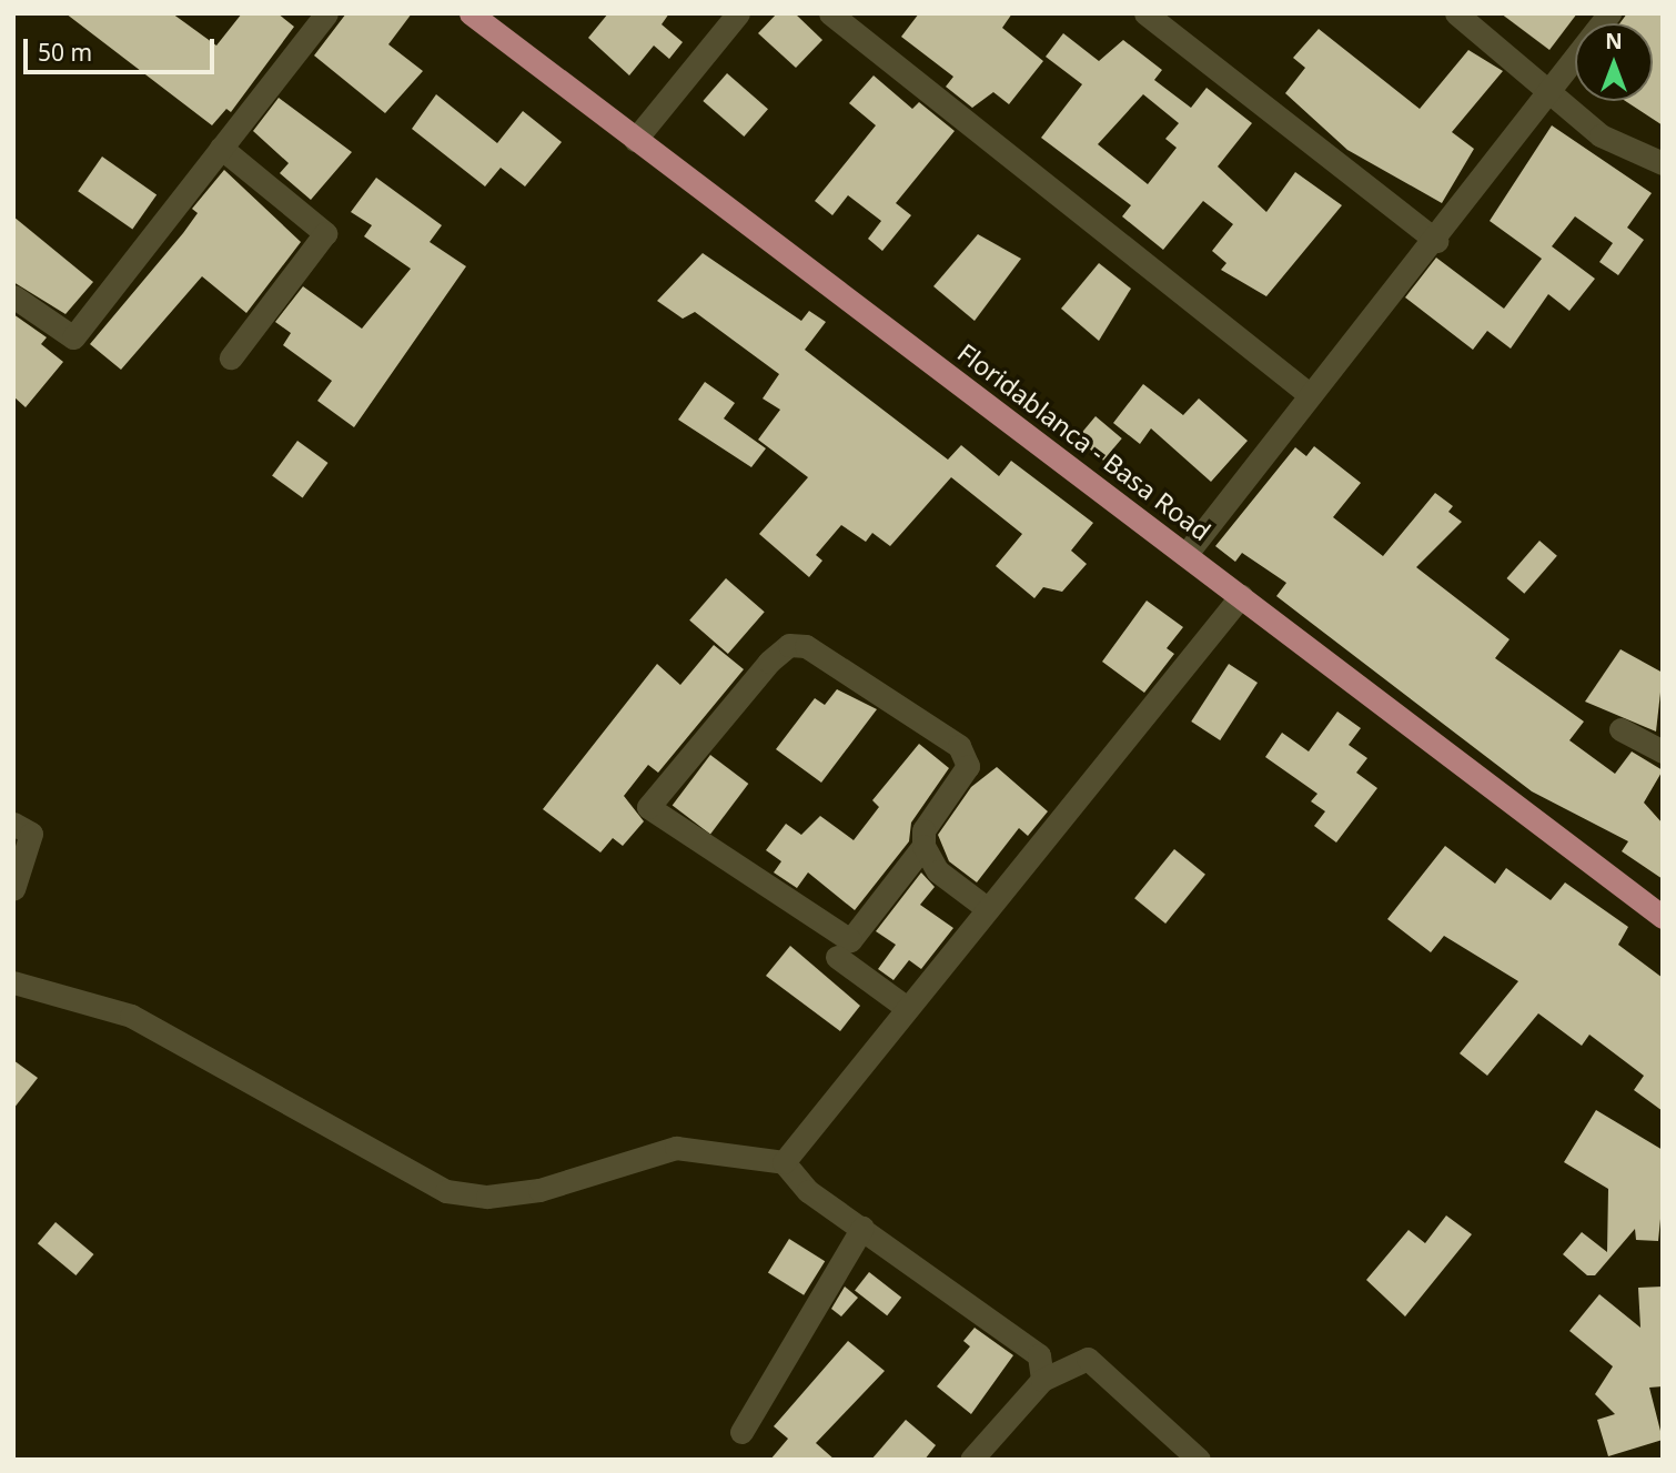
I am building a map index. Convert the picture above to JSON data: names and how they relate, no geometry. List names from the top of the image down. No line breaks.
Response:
{"streets":{"main road":["Floridablanca - Basa Road"]},"scale_bar":"50 m","north":"top"}
